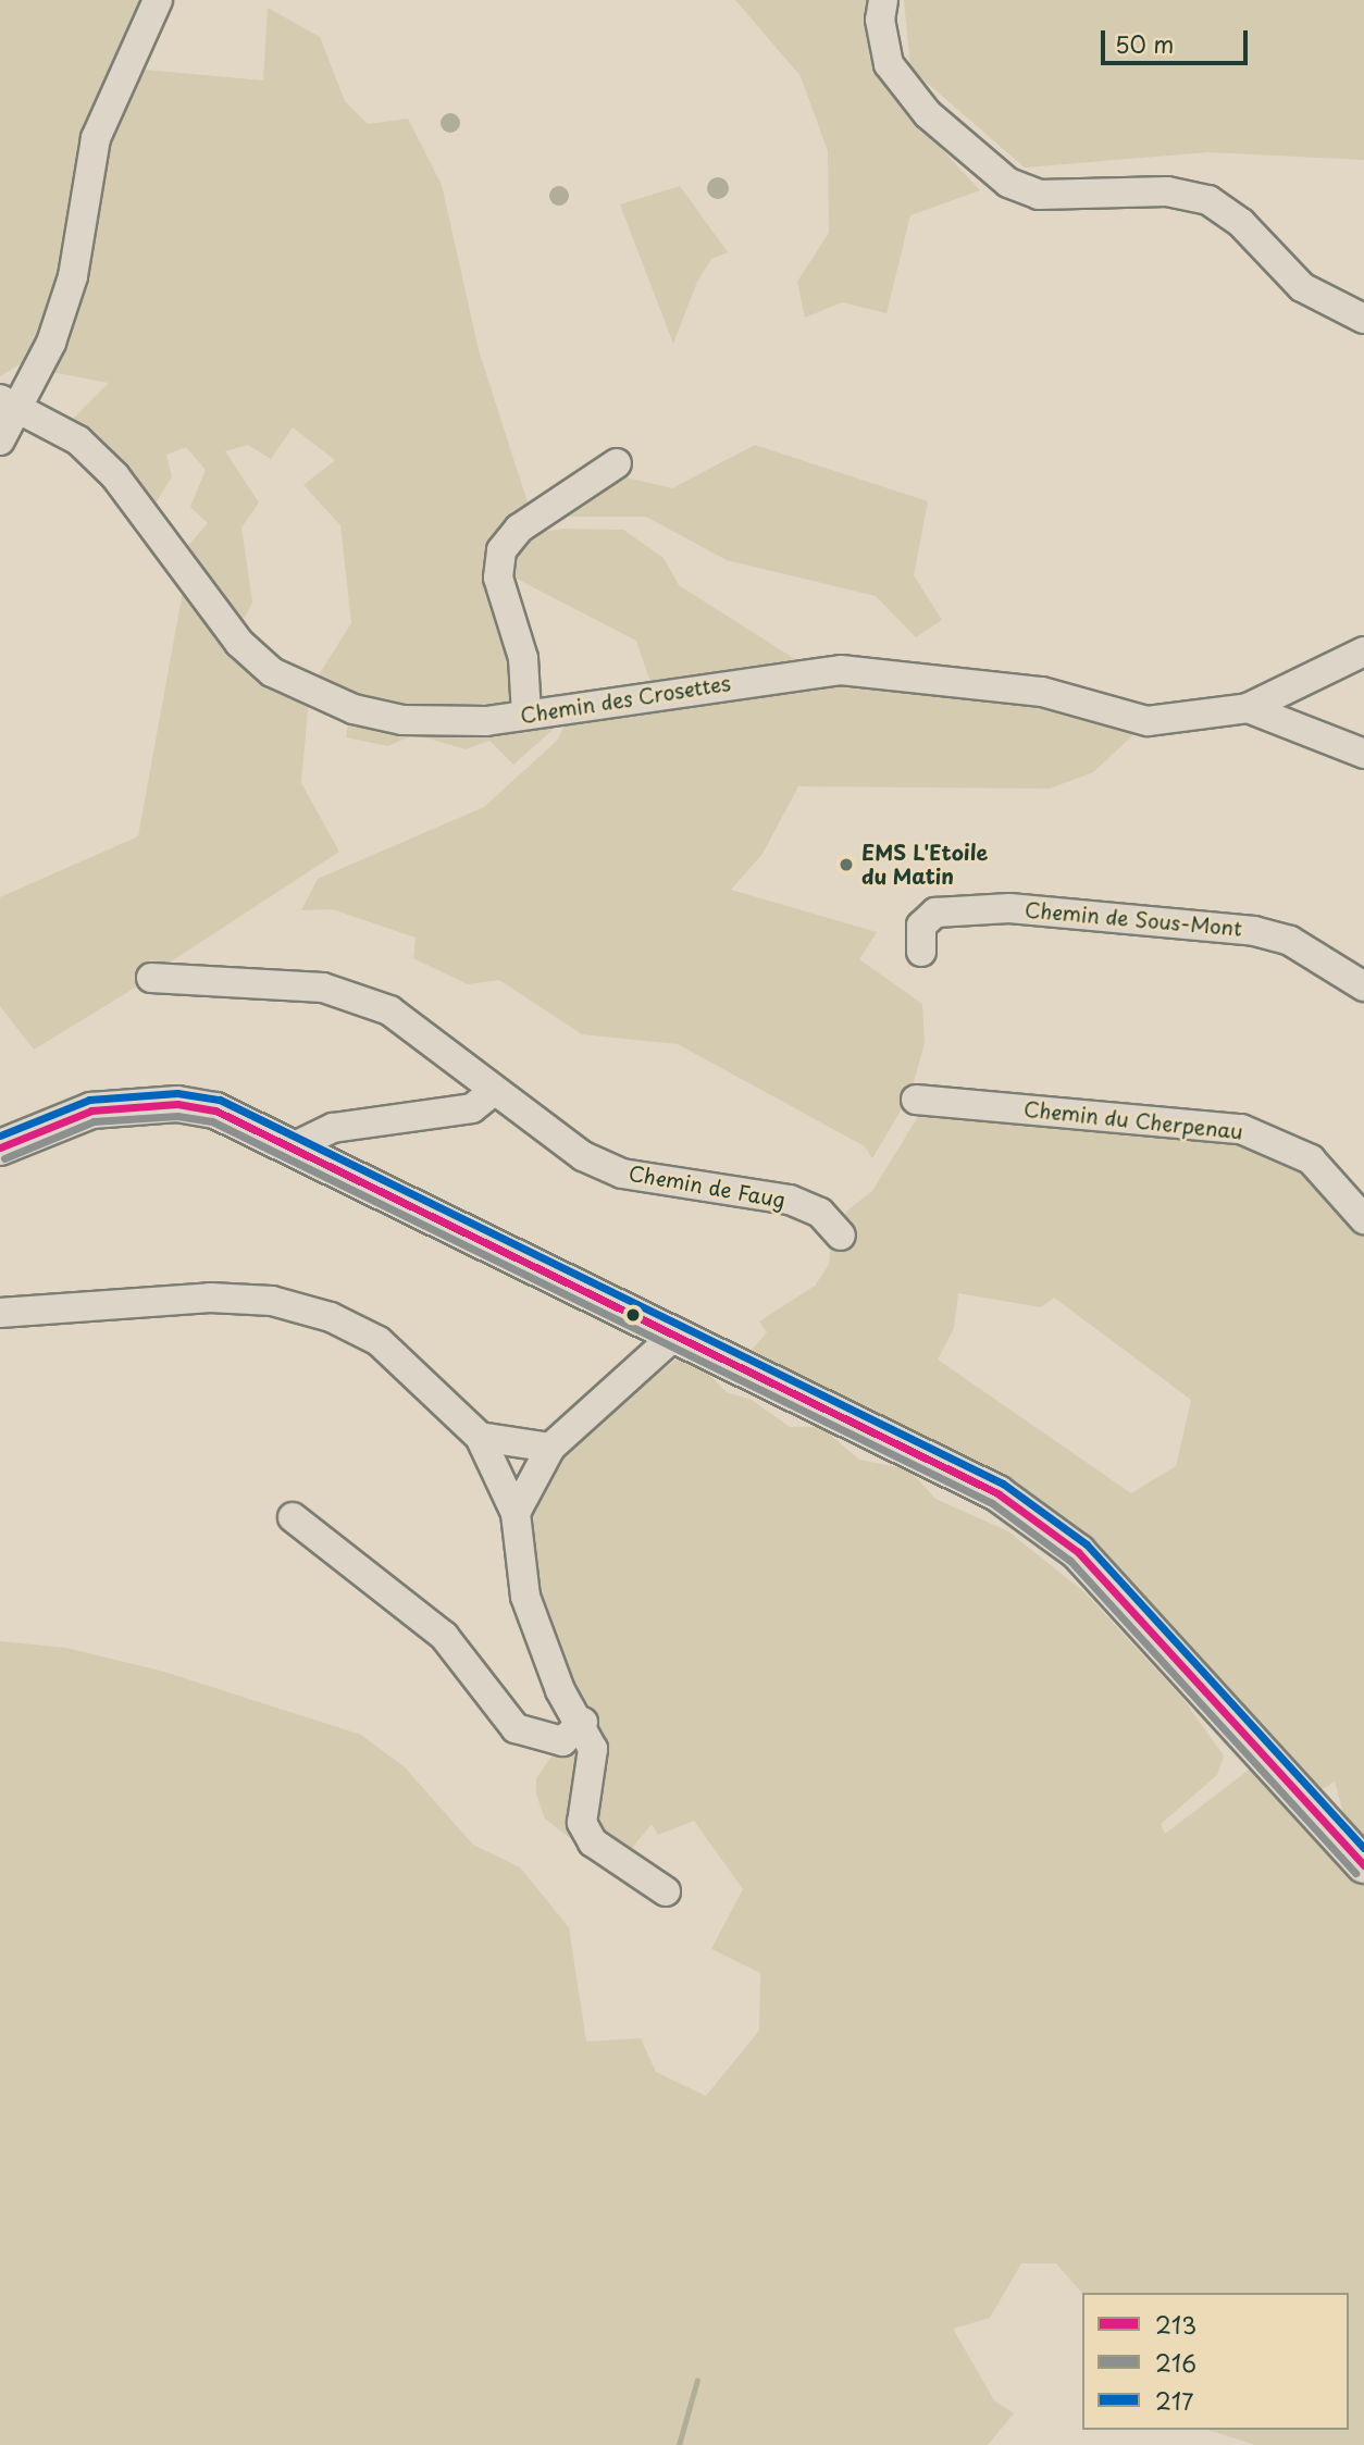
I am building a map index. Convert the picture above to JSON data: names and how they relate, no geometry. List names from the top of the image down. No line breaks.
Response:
{"streets":{"street":["Chemin des Crosettes","Chemin de Sous-Mont","Chemin du Cherpenau","Chemin de Faug"]},"places":["EMS L'Etoile du Matin"],"lines":["transit line 217","transit line 213","transit line 216"],"legend":["213","216","217"],"scale_bar":"50 m"}
